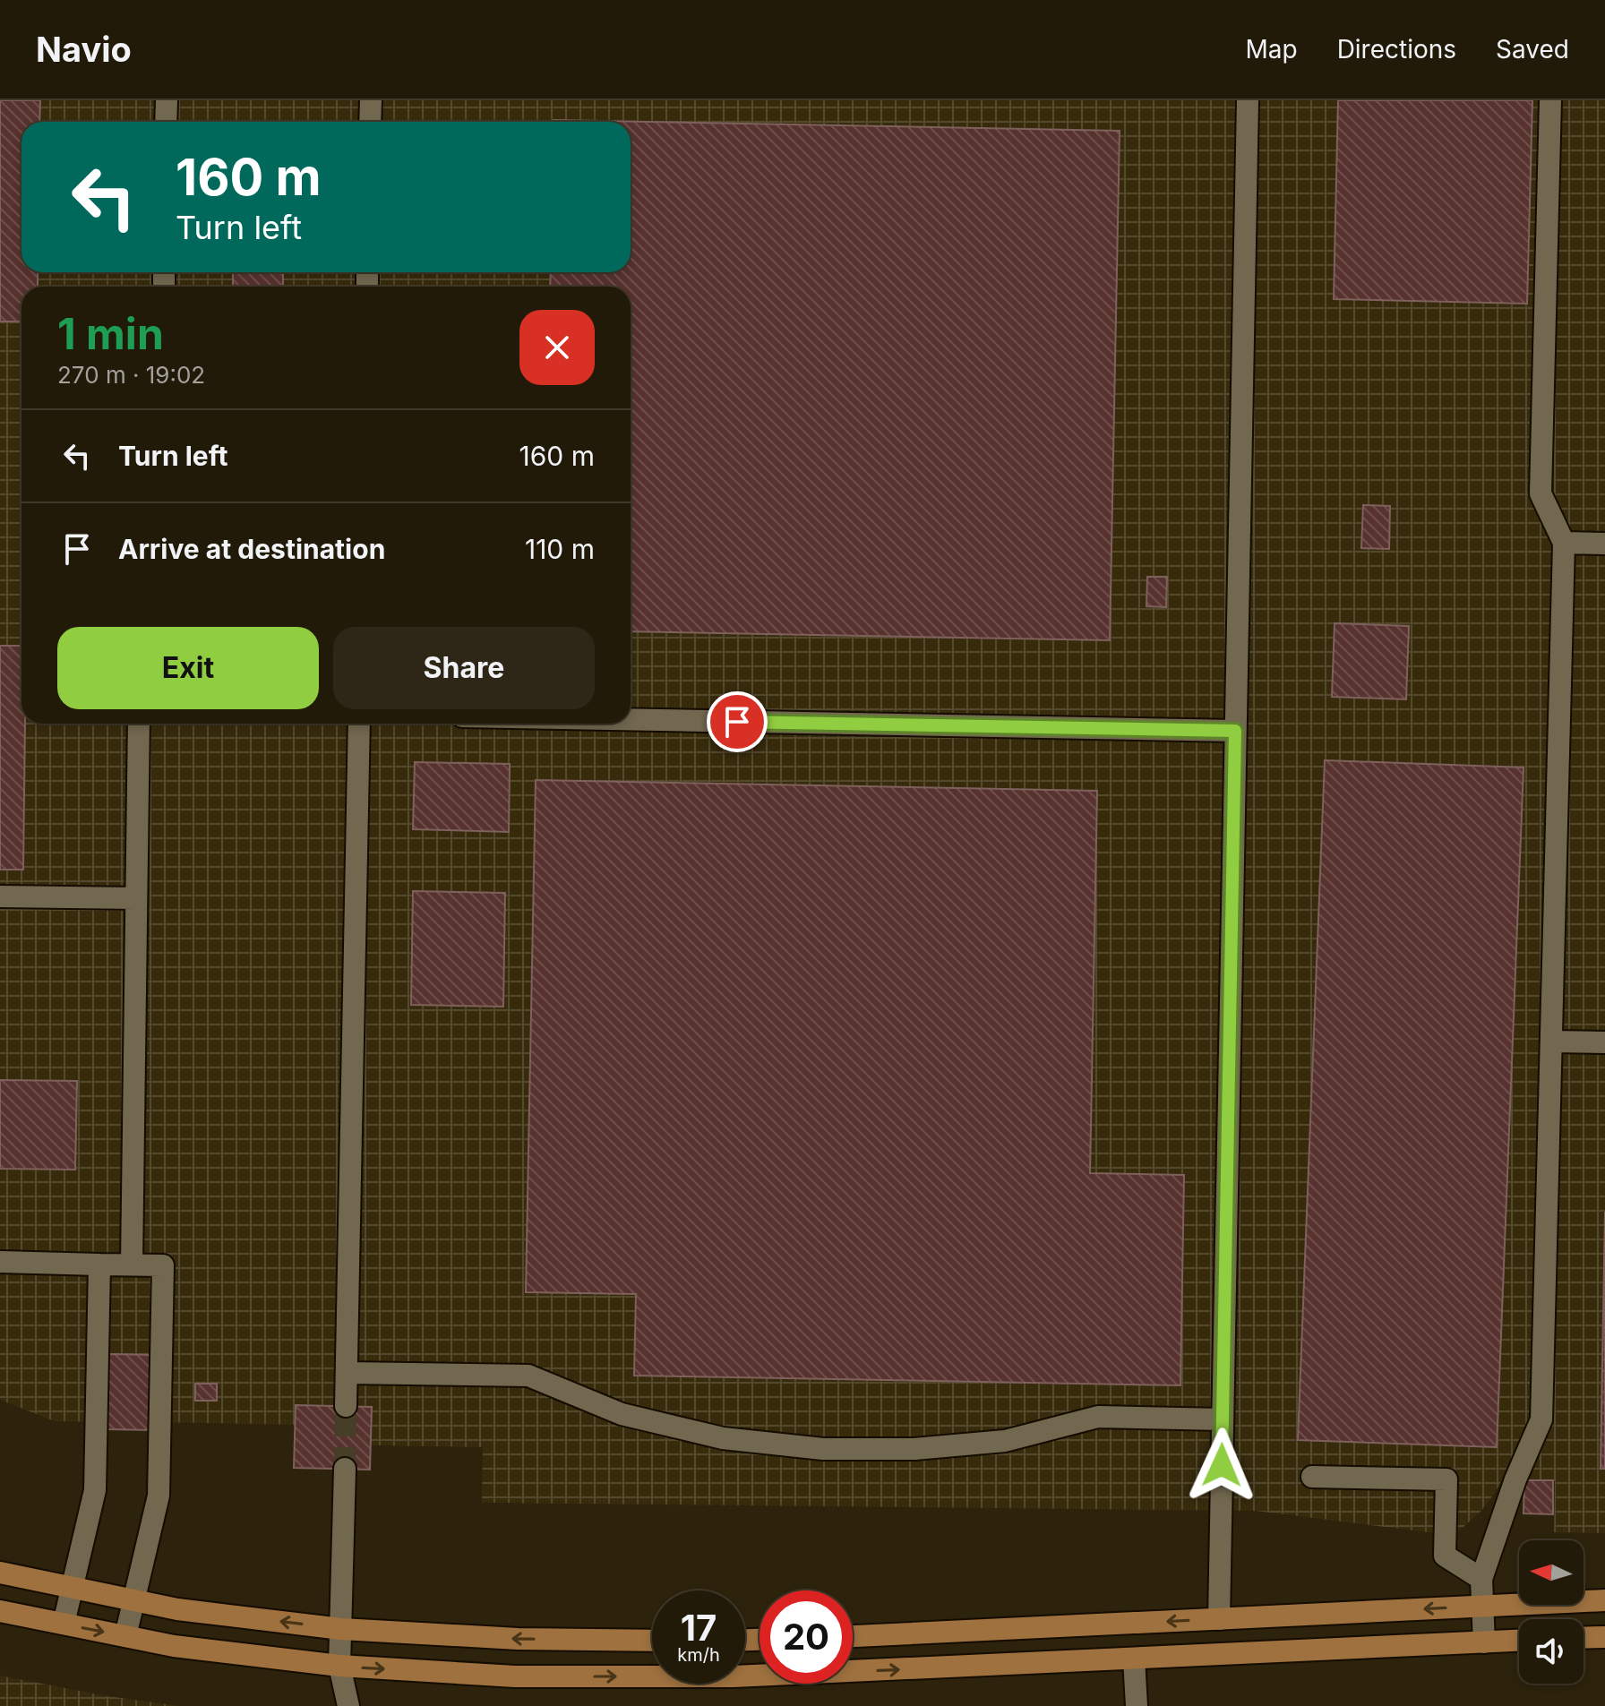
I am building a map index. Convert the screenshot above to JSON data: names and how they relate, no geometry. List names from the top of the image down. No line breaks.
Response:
{"north":"left","page":{"header":"Navio","nav":["Map","Directions","Saved"],"turn":["160 m","Turn left"],"heading":["1 min","270 m · 19:02"],"list":[{"name":"Turn left","value":"160 m"},{"name":"Arrive at destination","value":"110 m"}],"buttons":["Exit","Share"],"speed":"17 km/h","limit":"20"}}
